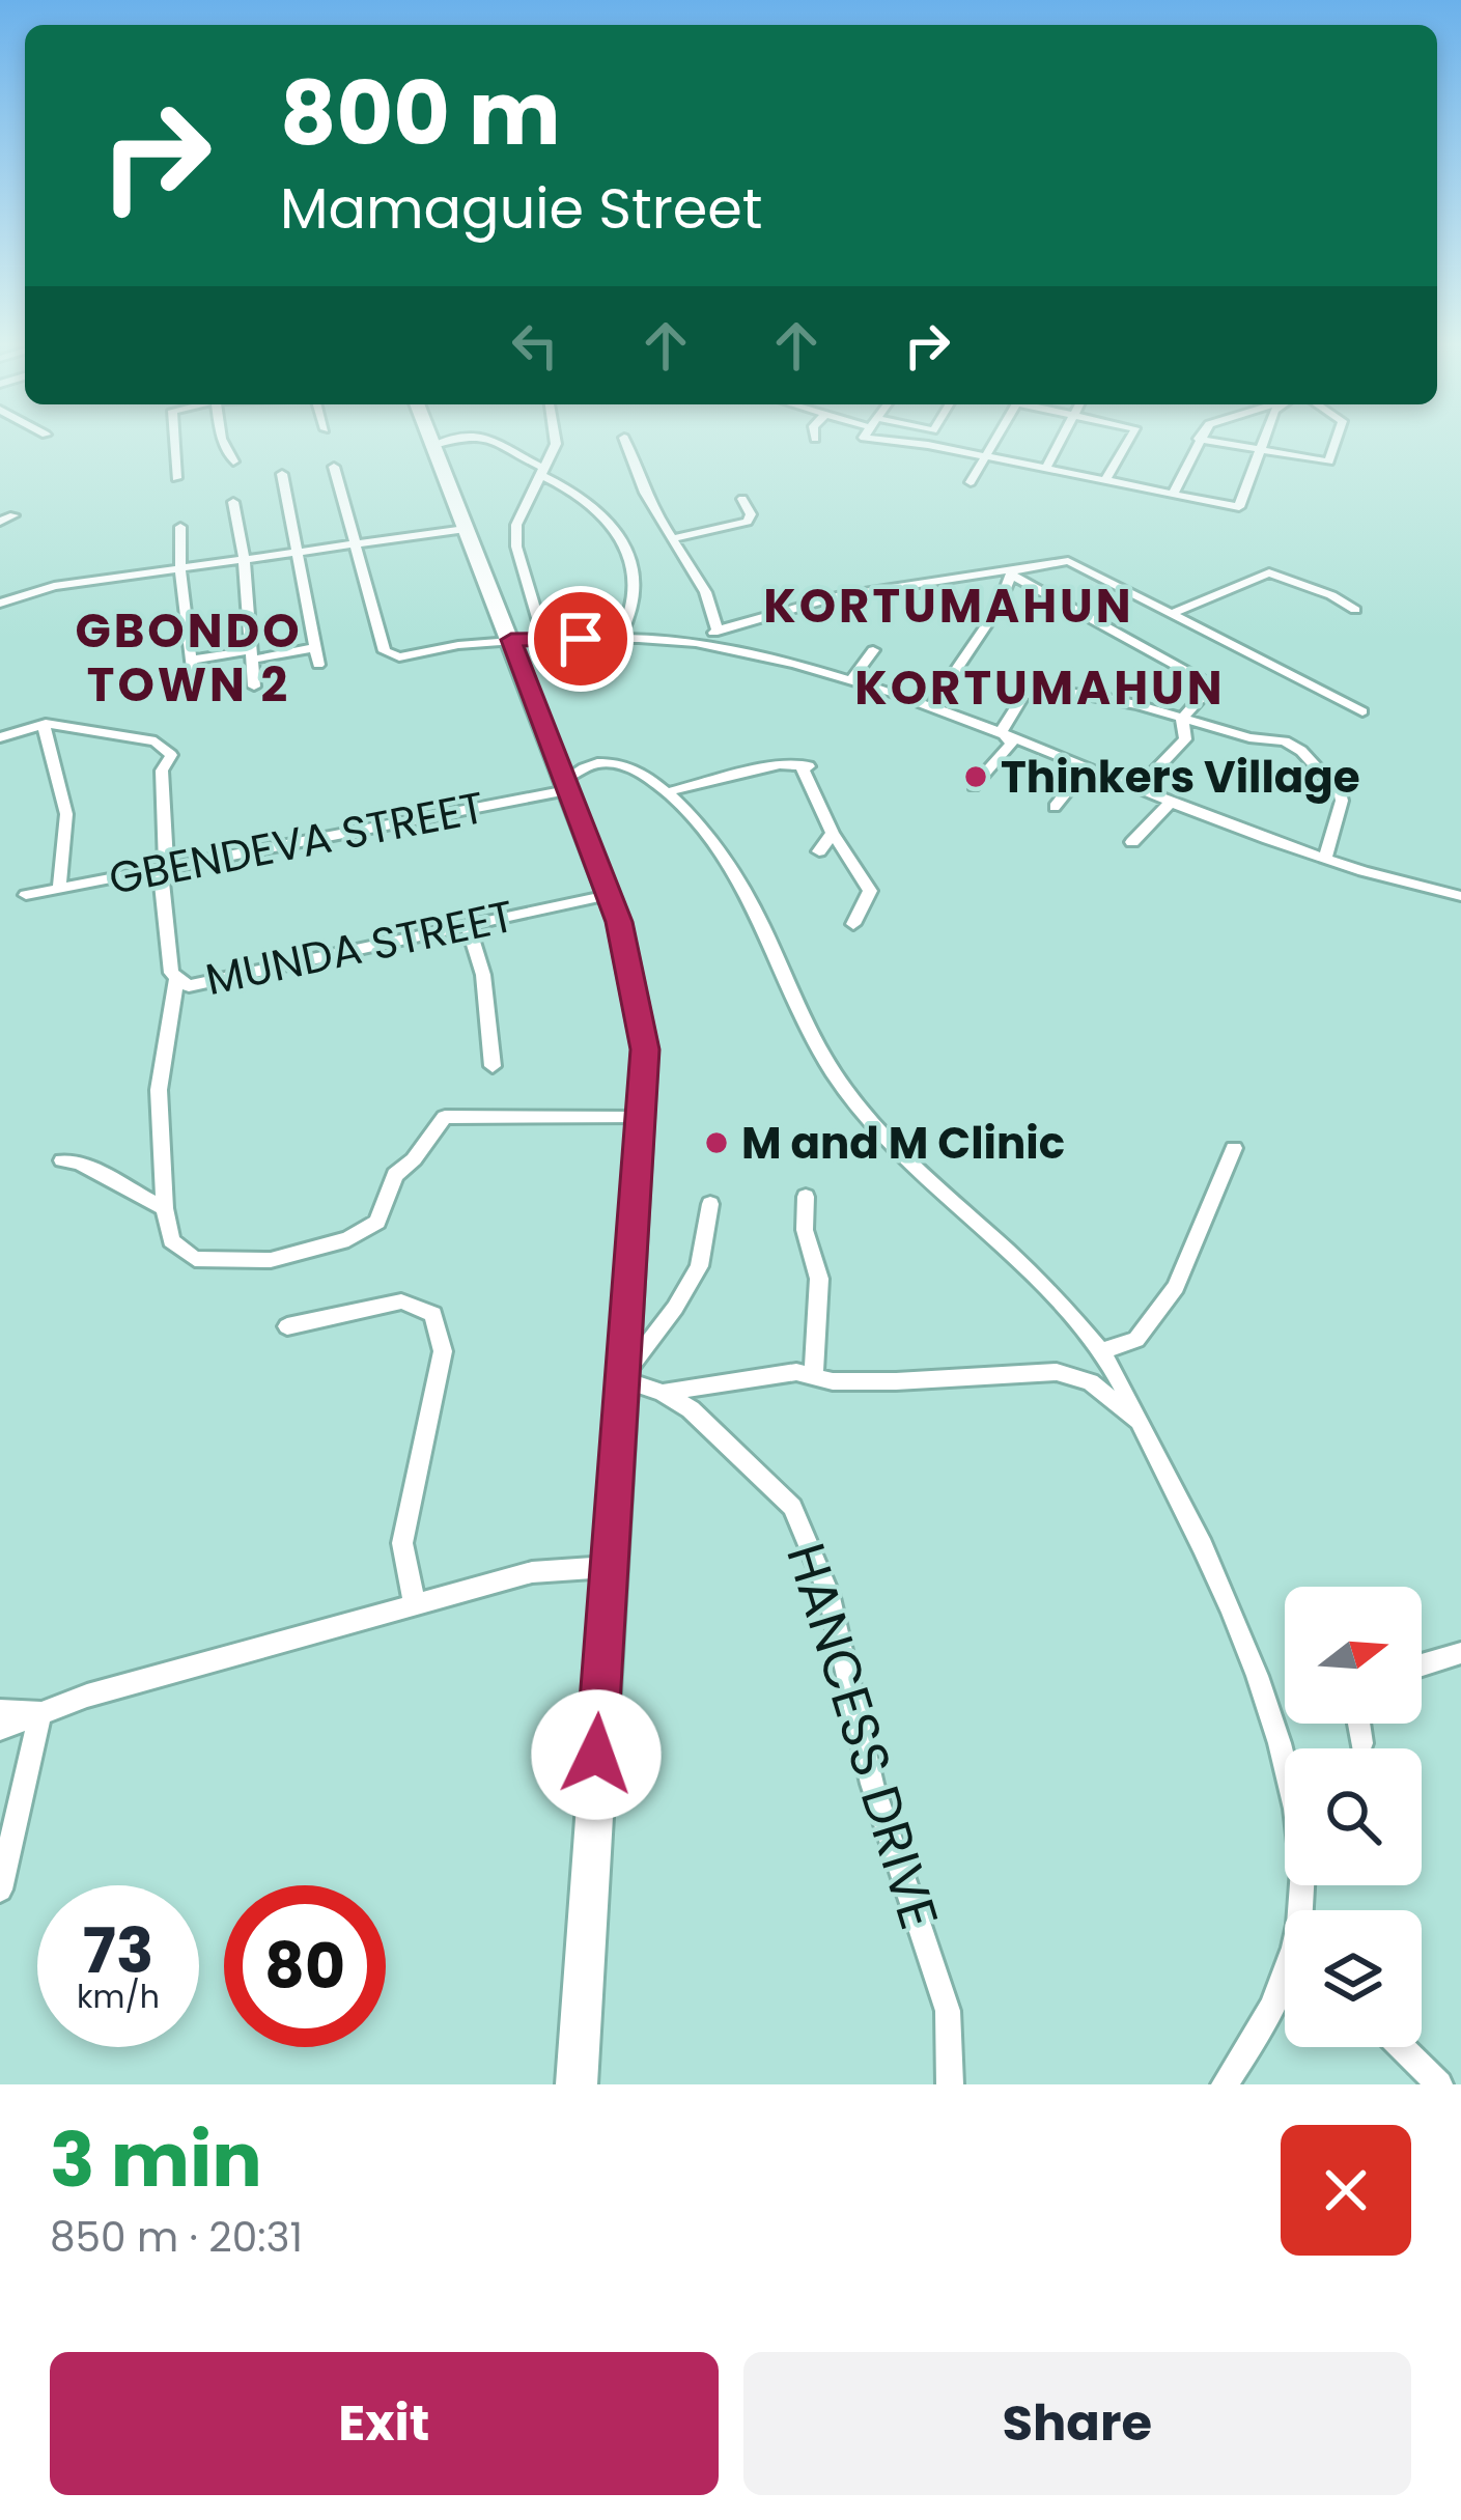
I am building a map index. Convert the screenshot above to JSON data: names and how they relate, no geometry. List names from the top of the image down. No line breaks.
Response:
{"streets":{"street":["GBENDEVA STREET","MUNDA STREET","HANCESS DRIVE"]},"crossings":[["GBENDEVA STREET","MUNDA STREET"]],"districts":["KORTUMAHUN","GBONDO TOWN 2","KORTUMAHUN"],"places":["Thinkers Village","M and M Clinic"],"north":"right","page":{"turn":["800 m","Mamaguie Street"],"speed":"73 km/h","limit":"80","heading":["3 min","850 m · 20:31"],"buttons":["Exit","Share"]}}
